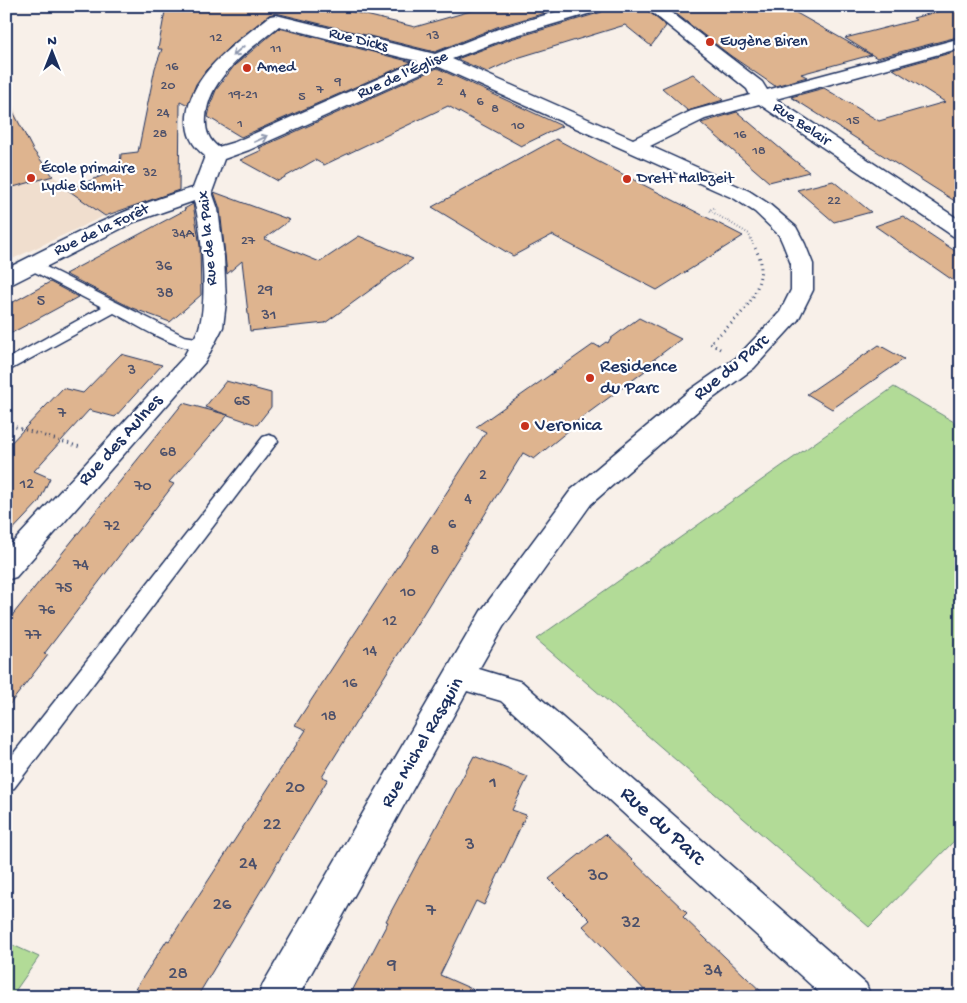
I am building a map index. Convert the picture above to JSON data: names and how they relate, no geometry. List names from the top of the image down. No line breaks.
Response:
{"streets":{"street":["Rue Dicks","Rue de l'Église","Rue Belair","Rue de la Forêt","Rue de la Paix","Rue du Parc","Rue des Aulnes","Rue Michel Rasquin"]},"crossings":[["Rue Dicks","Rue de l'Église"],["Rue Dicks","Rue du Parc"],["Rue de l'Église","Rue de la Paix"],["Rue de l'Église","Rue du Parc"],["Rue de la Forêt","Rue de la Paix"],["Rue de la Paix","Rue des Aulnes"],["Rue du Parc","Rue Michel Rasquin"]],"one_way":["Rue de l'Église"],"places":["Eugène Biren","Amed","École primaire Lydie Schmit","Drett Halbzeit","Residence du Parc","Veronica"],"house_numbers":["13","12","11","16","9","2","20","7","4","19-21","5","6","8","24","15","1","10","28","16","18","32","22","34A","27","36","29","38","5","31","3","65","7","68","2","12","70","4","6","72","8","74","75","10","76","12","77","14","16","18","1","20","22","3","24","30","26","7","32","9","34","28"],"north":"top"}
